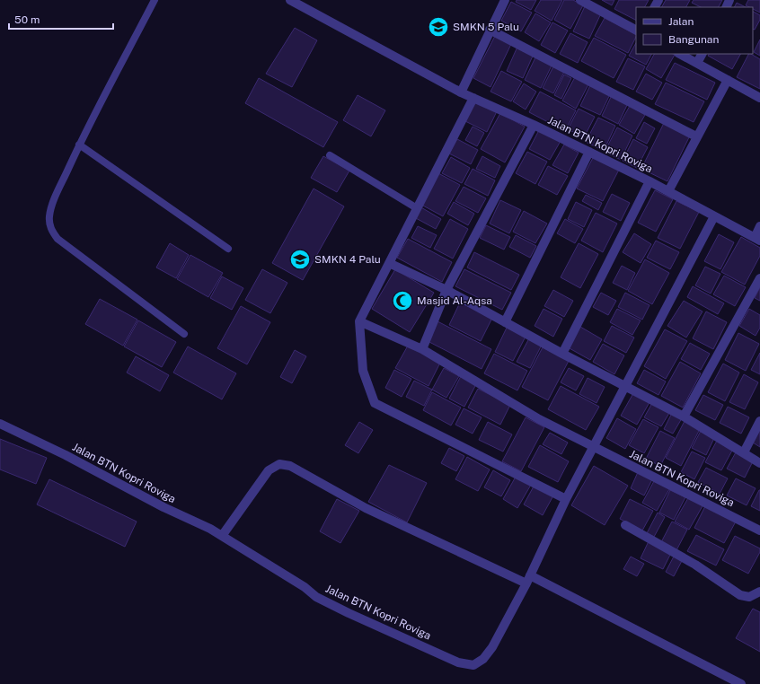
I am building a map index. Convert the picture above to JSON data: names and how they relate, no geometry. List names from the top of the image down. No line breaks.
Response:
{"streets":{"street":["Jalan BTN Kopri Roviga"]},"places":{"school or university":["SMKN 5 Palu","SMKN 4 Palu"],"mosque":["Masjid Al-Aqsa"]},"legend":["Jalan","Bangunan"],"scale_bar":"50 m"}
